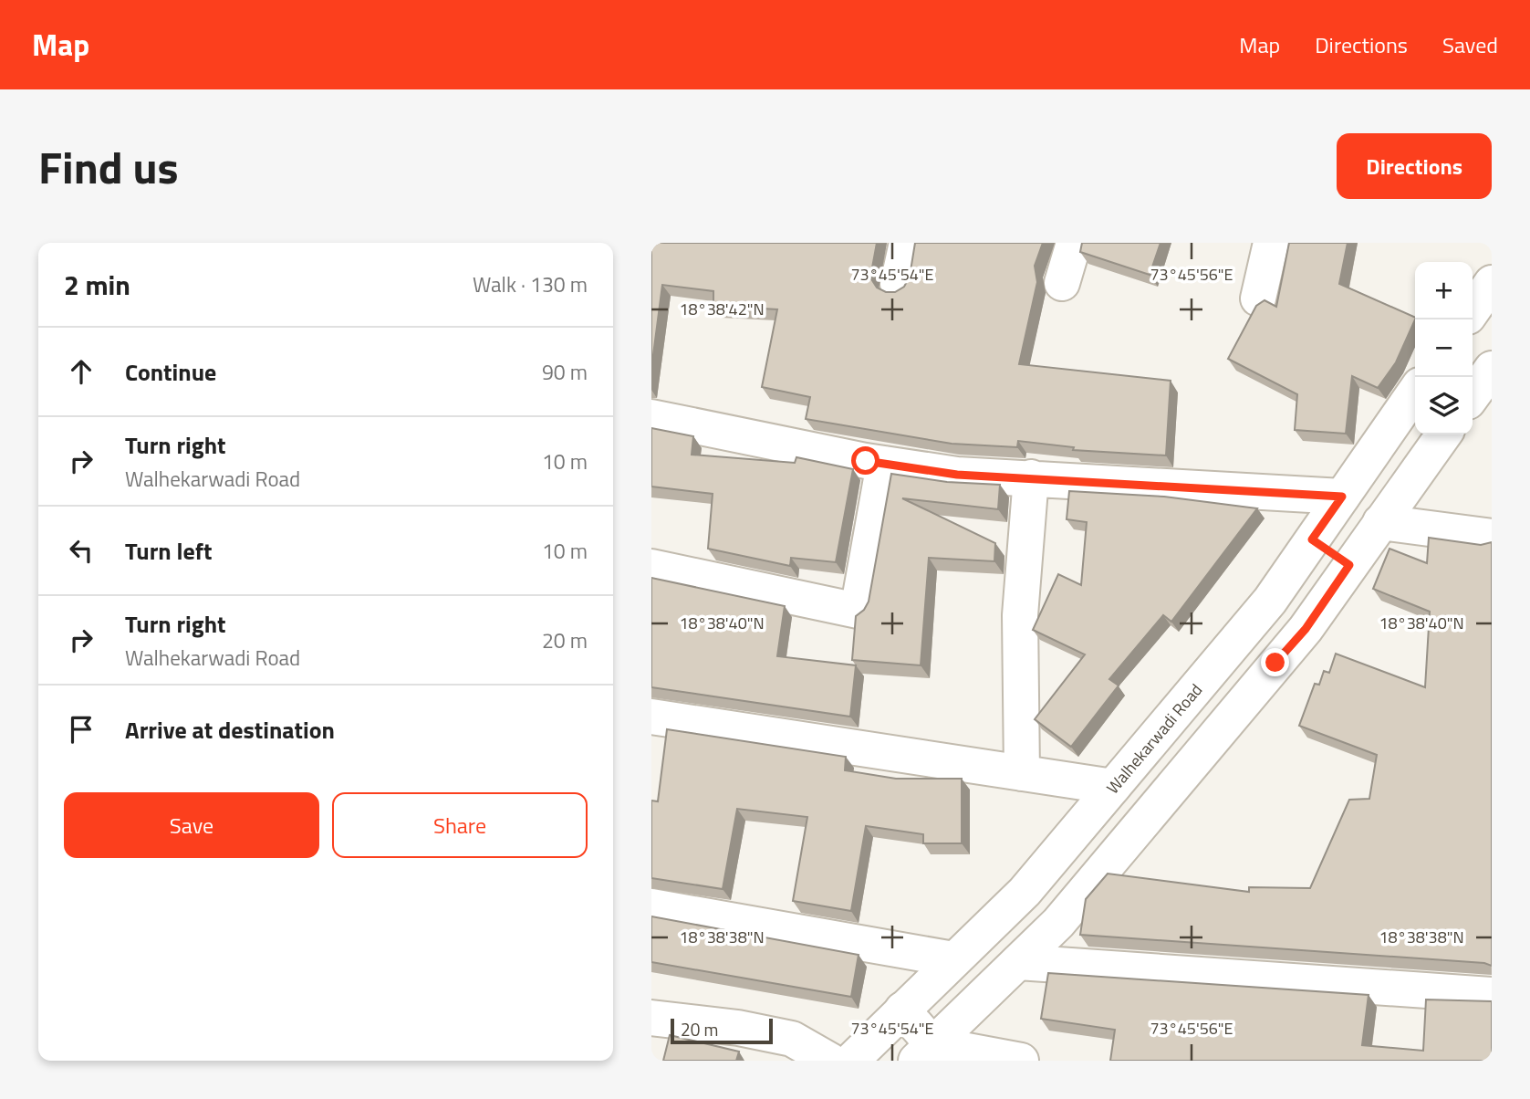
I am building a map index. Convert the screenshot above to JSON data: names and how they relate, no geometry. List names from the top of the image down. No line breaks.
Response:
{"streets":{"street":["Walhekarwadi Road"]},"scale_bar":"20 m","page":{"header":"Map","nav":["Map","Directions","Saved"],"title":"Find us","buttons":["Directions",["Save","Share"]],"heading":["2 min","Walk · 130 m"],"map_buttons":["+","−"],"list":[["Continue","90 m"],["Turn right","Walhekarwadi Road","10 m"],["Turn left","10 m"],["Turn right","Walhekarwadi Road","20 m"],"Arrive at destination"],"scale":"20 m"},"coordinates":["73°45'54\"E","73°45'56\"E","18°38'42\"N","18°38'40\"N","18°38'38\"N"]}
